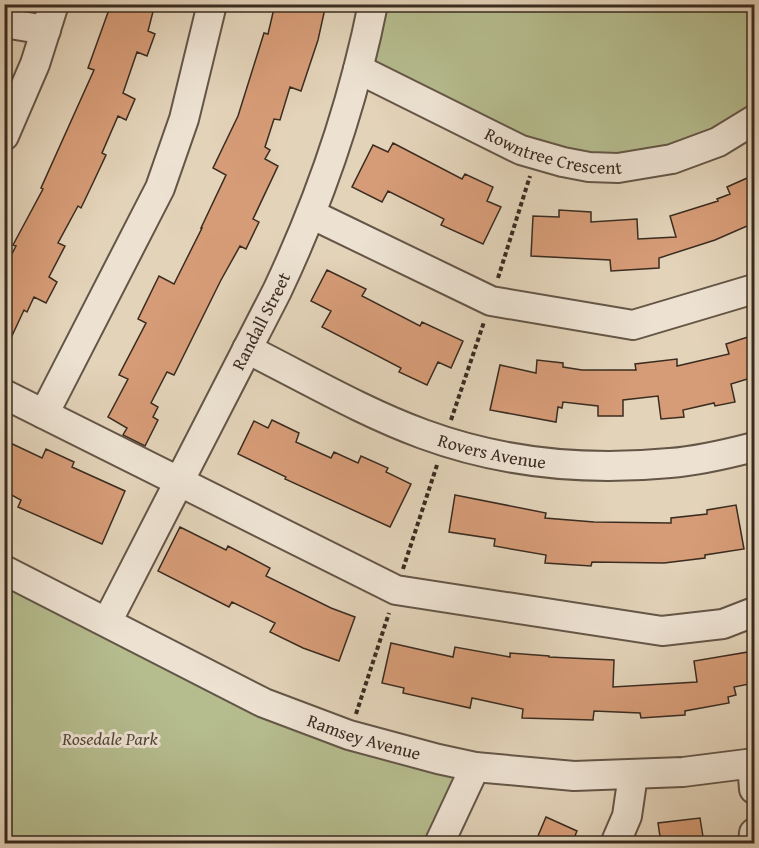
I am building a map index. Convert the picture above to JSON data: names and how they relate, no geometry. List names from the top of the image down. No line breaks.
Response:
{"streets":{"street":["Rowntree Crescent","Randall Street","Rovers Avenue","Ramsey Avenue"]},"crossings":[["Rowntree Crescent","Randall Street"],["Randall Street","Rovers Avenue"],["Randall Street","Ramsey Avenue"]],"parks":["Rosedale Park"]}
